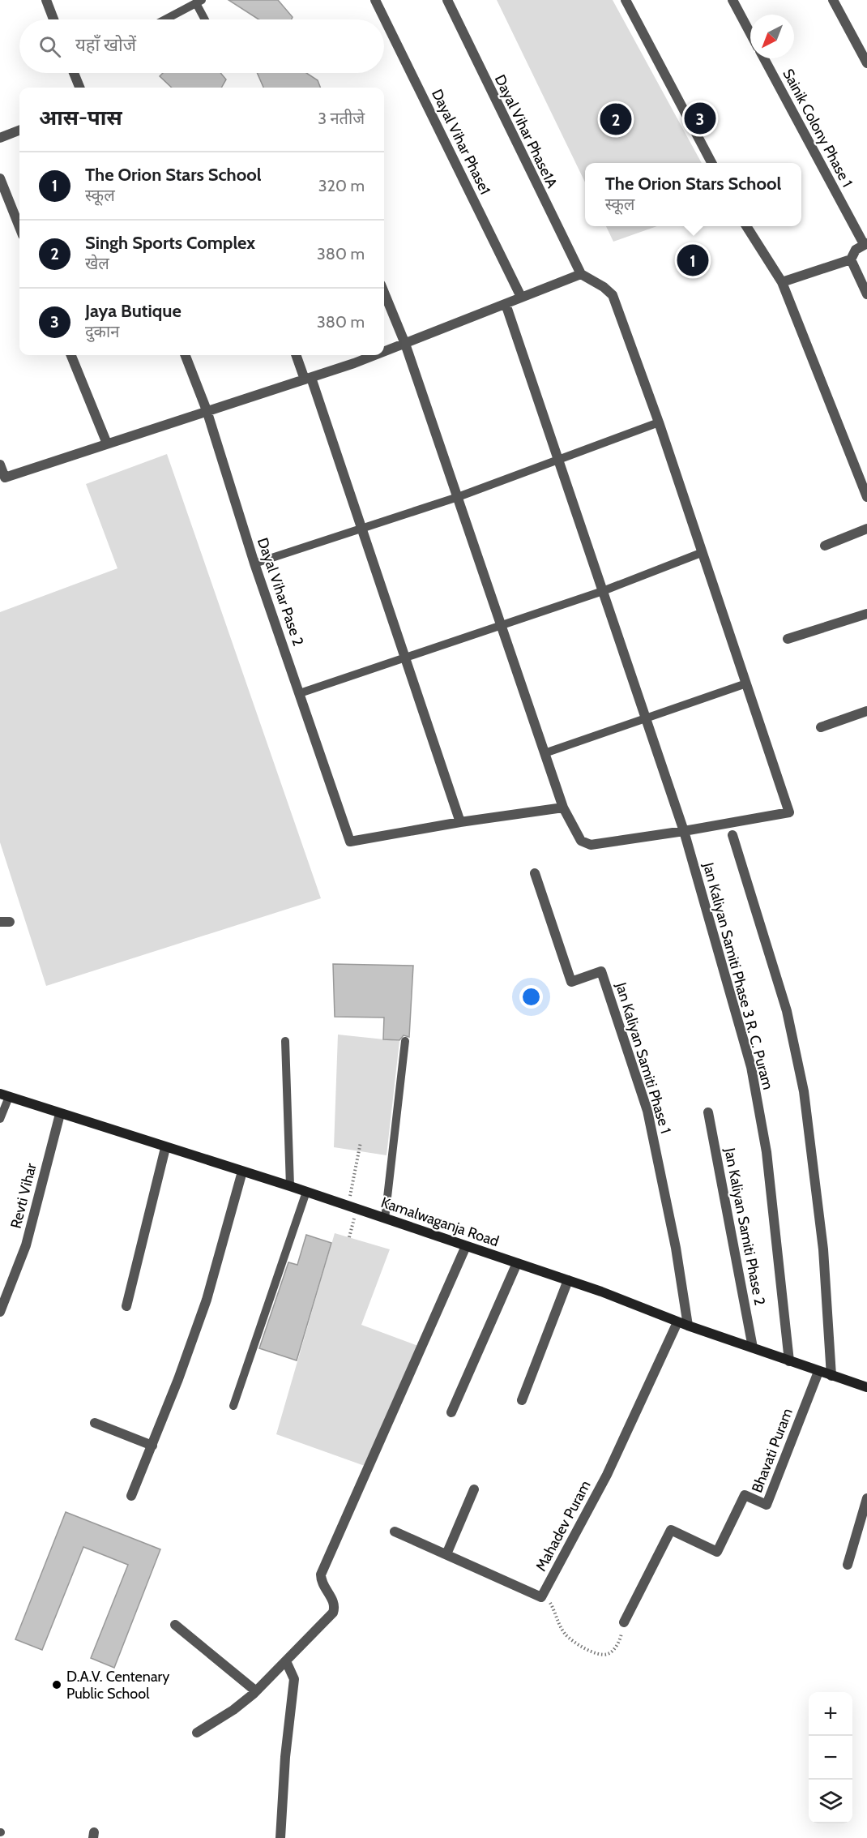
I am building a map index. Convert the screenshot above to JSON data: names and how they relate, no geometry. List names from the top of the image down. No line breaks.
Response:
{"streets":{"main road":["Kamalwaganja Road"],"street":["Sainik Colony Phase 1","Dayal Vihar Phase1A","Dayal Vihar Phase1","Dayal Vihar Pase 2","Jan Kaliyan Samiti Phase 3 R. C. Puram","Jan Kaliyan Samiti Phase 1","Revti Vihar","Jan Kaliyan Samiti Phase 2","Bhavati Puram","Mahadev Puram"]},"crossings":[["Jan Kaliyan Samiti Phase 3 R. C. Puram","Kamalwaganja Road"],["Jan Kaliyan Samiti Phase 1","Kamalwaganja Road"],["Revti Vihar","Kamalwaganja Road"],["Kamalwaganja Road","Jan Kaliyan Samiti Phase 2"],["Kamalwaganja Road","Bhavati Puram"],["Kamalwaganja Road","Mahadev Puram"]],"places":["D.A.V. Centenary Public School"],"north":"bottom left","page":{"search":"यहाँ खोजें","heading":["आस-पास","3 नतीजे"],"pins":["3","2","1"],"list":[{"mark":"1","name":"The Orion Stars School","note":"स्कूल","value":"320 m"},{"mark":"2","name":"Singh Sports Complex","note":"खेल","value":"380 m"},{"mark":"3","name":"Jaya Butique","note":"दुकान","value":"380 m"}],"popup":["The Orion Stars School","स्कूल"],"map_buttons":["+","−"]}}
